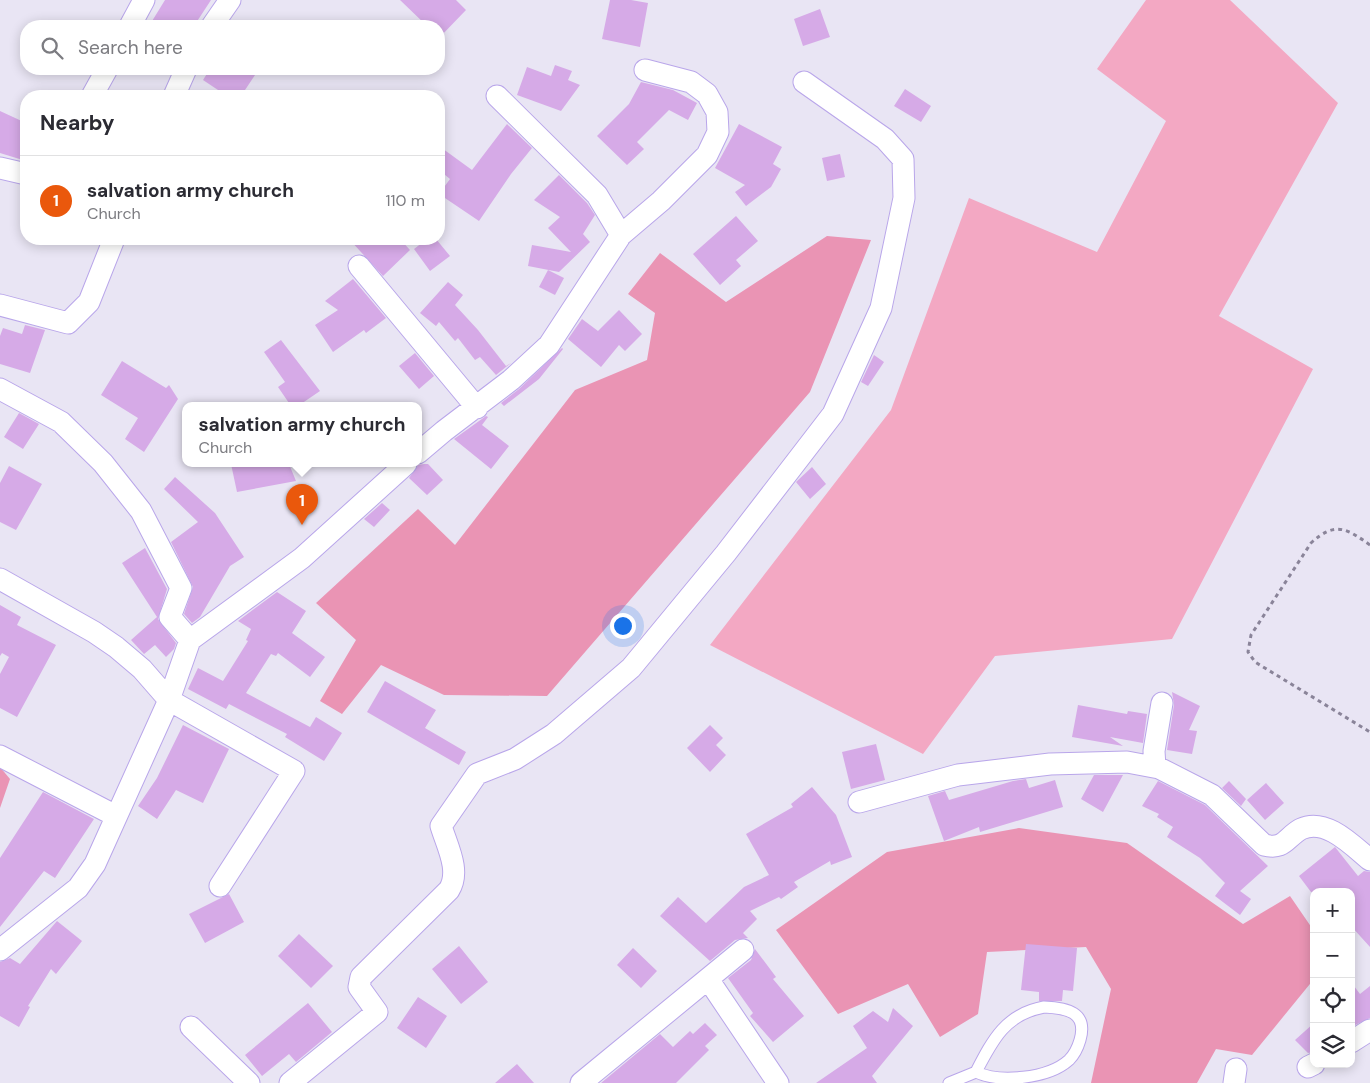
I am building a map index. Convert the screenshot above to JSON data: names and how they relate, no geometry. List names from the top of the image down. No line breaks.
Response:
{"page":{"search":"Search here","heading":"Nearby","list":[{"mark":"1","name":"salvation army church","note":"Church","value":"110 m"}],"popup":["salvation army church","Church"],"pins":"1","map_buttons":["+","−"]}}
